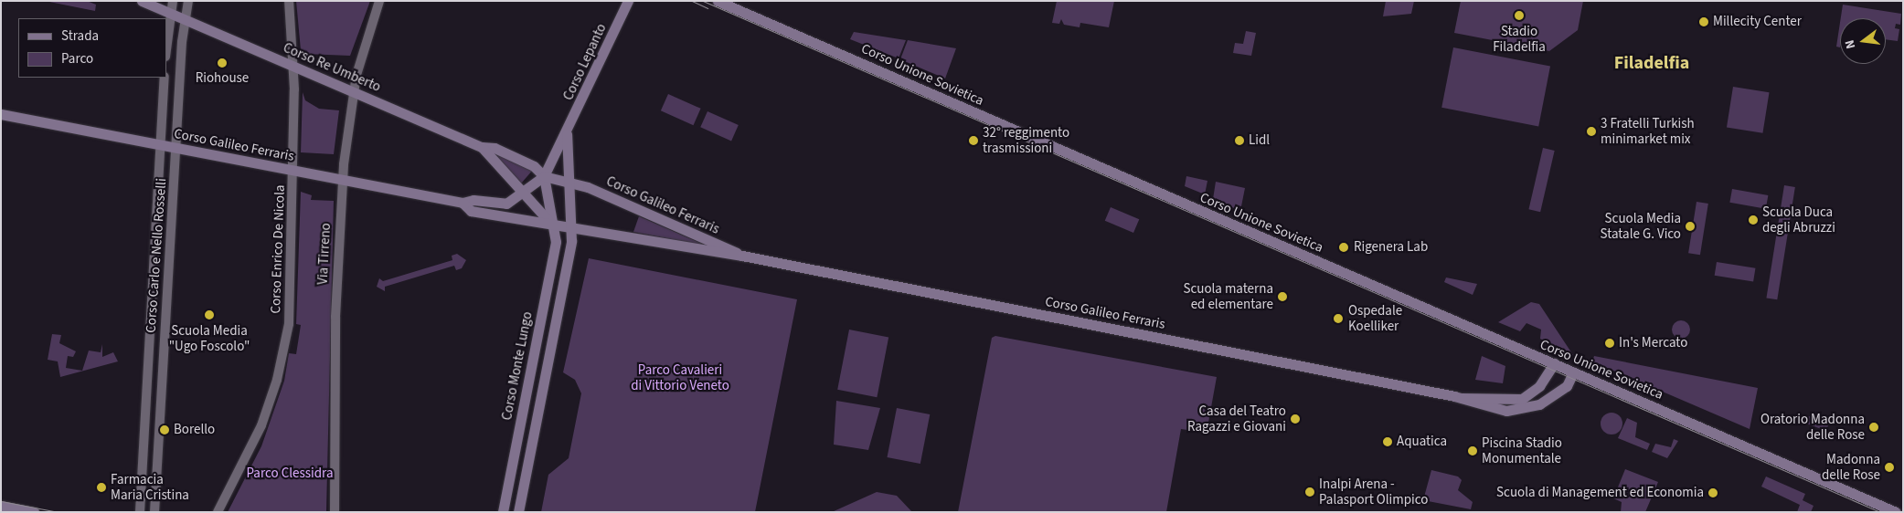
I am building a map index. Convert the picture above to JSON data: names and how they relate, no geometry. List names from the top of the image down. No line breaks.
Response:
{"streets":{"main road":["Corso Lepanto","Corso Re Umberto","Corso Unione Sovietica","Corso Galileo Ferraris","Corso Monte Lungo"],"street":["Corso Enrico De Nicola","Via Tirreno","Corso Carlo e Nello Rosselli"]},"crossings":[["Corso Lepanto","Corso Galileo Ferraris"],["Corso Lepanto","Corso Monte Lungo"],["Corso Re Umberto","Corso Enrico De Nicola"],["Corso Re Umberto","Via Tirreno"],["Corso Re Umberto","Corso Carlo e Nello Rosselli"],["Corso Galileo Ferraris","Corso Enrico De Nicola"],["Corso Galileo Ferraris","Via Tirreno"],["Corso Galileo Ferraris","Corso Carlo e Nello Rosselli"],["Corso Galileo Ferraris","Corso Monte Lungo"]],"districts":["Filadelfia"],"parks":["Parco Cavalieri di Vittorio Veneto","Parco Clessidra"],"places":["Stadio Filadelfia","Millecity Center","Riohouse","3 Fratelli Turkish minimarket mix","32° reggimento trasmissioni","Lidl","Scuola Duca degli Abruzzi","Scuola Media Statale G. Vico","Rigenera Lab","Scuola materna ed elementare","Scuola Media \"Ugo Foscolo\"","Ospedale Koelliker","In's Mercato","Casa del Teatro Ragazzi e Giovani","Oratorio Madonna delle Rose","Borello","Aquatica","Piscina Stadio Monumentale","Madonna delle Rose","Farmacia Maria Cristina","Inalpi Arena - Palasport Olimpico","Scuola di Management ed Economia"],"legend":["Strada","Parco"],"north":"left"}
